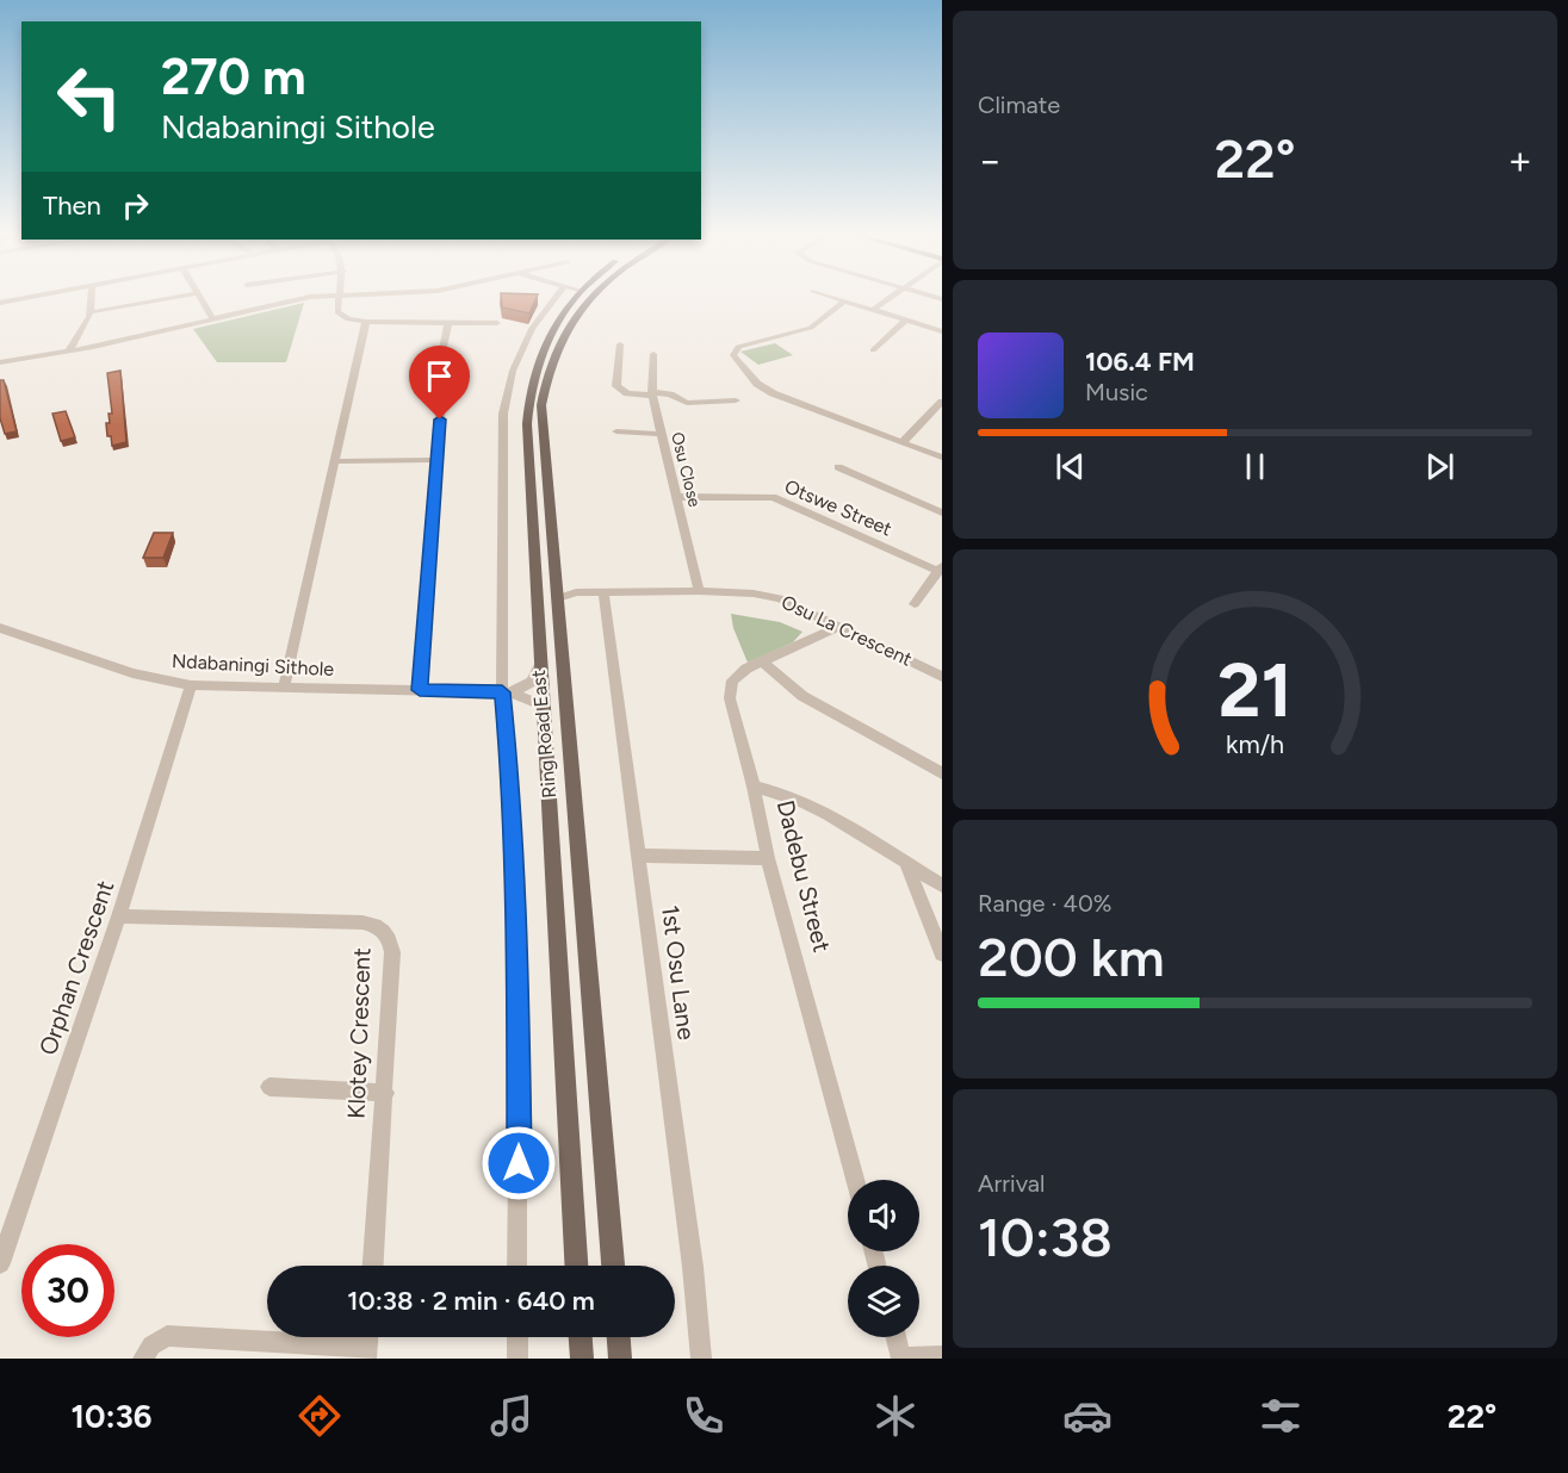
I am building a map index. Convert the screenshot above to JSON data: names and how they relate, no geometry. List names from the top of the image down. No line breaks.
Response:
{"streets":{"main road":["Ring Road East"],"street":["Osu Close","Otswe Street","Osu La Crescent","Ndabaningi Sithole","Dadebu Street","Orphan Crescent","1st Osu Lane","Klotey Crescent"]},"crossings":[["Osu Close","Otswe Street"],["Osu Close","Osu La Crescent"],["Osu La Crescent","Ring Road East"],["Osu La Crescent","Dadebu Street"],["Osu La Crescent","1st Osu Lane"],["Ndabaningi Sithole","Ring Road East"],["Ndabaningi Sithole","Orphan Crescent"],["Orphan Crescent","Klotey Crescent"]],"page":{"tile":["Climate",["Range · 40%","200 km"],["Arrival","10:38"]],"turn":["270 m","Ndabaningi Sithole"],"heat":["−","22°","+"],"then":"Then","song":["106.4 FM","Music"],"limit":"30","trip":"10:38 · 2 min · 640 m","tabs":["10:36","22°"],"gauge":["21","km/h"]}}
